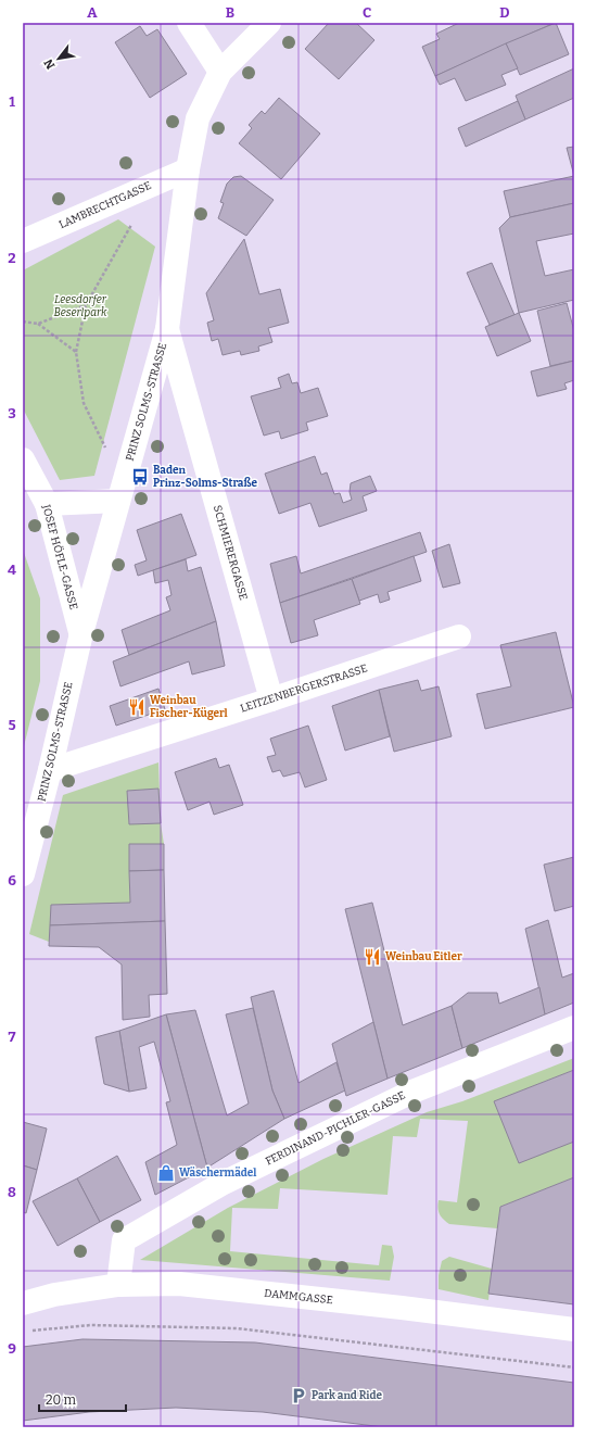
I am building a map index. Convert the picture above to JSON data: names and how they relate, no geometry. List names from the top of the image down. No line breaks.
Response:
{"streets":{"street":["LAMBRECHTGASSE","PRINZ SOLMS-STRASSE","SCHMIERERGASSE","JOSEF HÖFLE-GASSE","LEITZENBERGERSTRASSE","FERDINAND-PICHLER-GASSE","DAMMGASSE"]},"crossings":[["LAMBRECHTGASSE","PRINZ SOLMS-STRASSE"],["PRINZ SOLMS-STRASSE","SCHMIERERGASSE"],["PRINZ SOLMS-STRASSE","JOSEF HÖFLE-GASSE"],["PRINZ SOLMS-STRASSE","LEITZENBERGERSTRASSE"],["SCHMIERERGASSE","LEITZENBERGERSTRASSE"],["FERDINAND-PICHLER-GASSE","DAMMGASSE"]],"parks":["Leesdorfer Beserlpark"],"places":{"bus stop":["Baden Prinz-Solms-Straße"],"restaurant":["Weinbau Fischer-Kügerl","Weinbau Eitler"],"shop":["Wäschermädel"],"parking":["Park and Ride"]},"scale_bar":"20 m","north":"bottom left","grid":{"columns":["A","B","C","D"],"rows":["1","2","3","4","5","6","7","8","9"]}}
